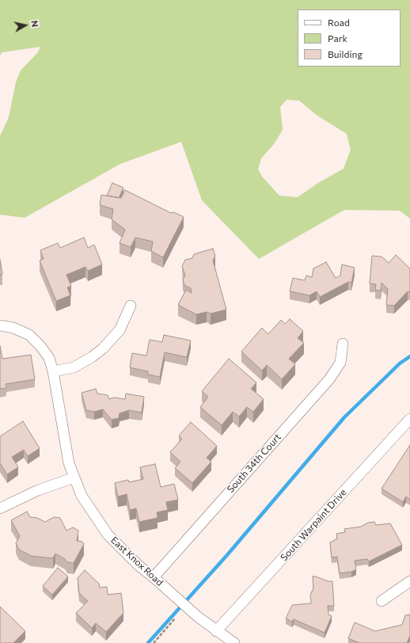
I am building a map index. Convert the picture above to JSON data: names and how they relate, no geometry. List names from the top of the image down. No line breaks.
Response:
{"streets":{"street":["South 34th Court","South Warpaint Drive","East Knox Road"]},"crossings":[["South 34th Court","East Knox Road"],["South Warpaint Drive","East Knox Road"]],"legend":["Road","Park","Building"],"north":"right"}
